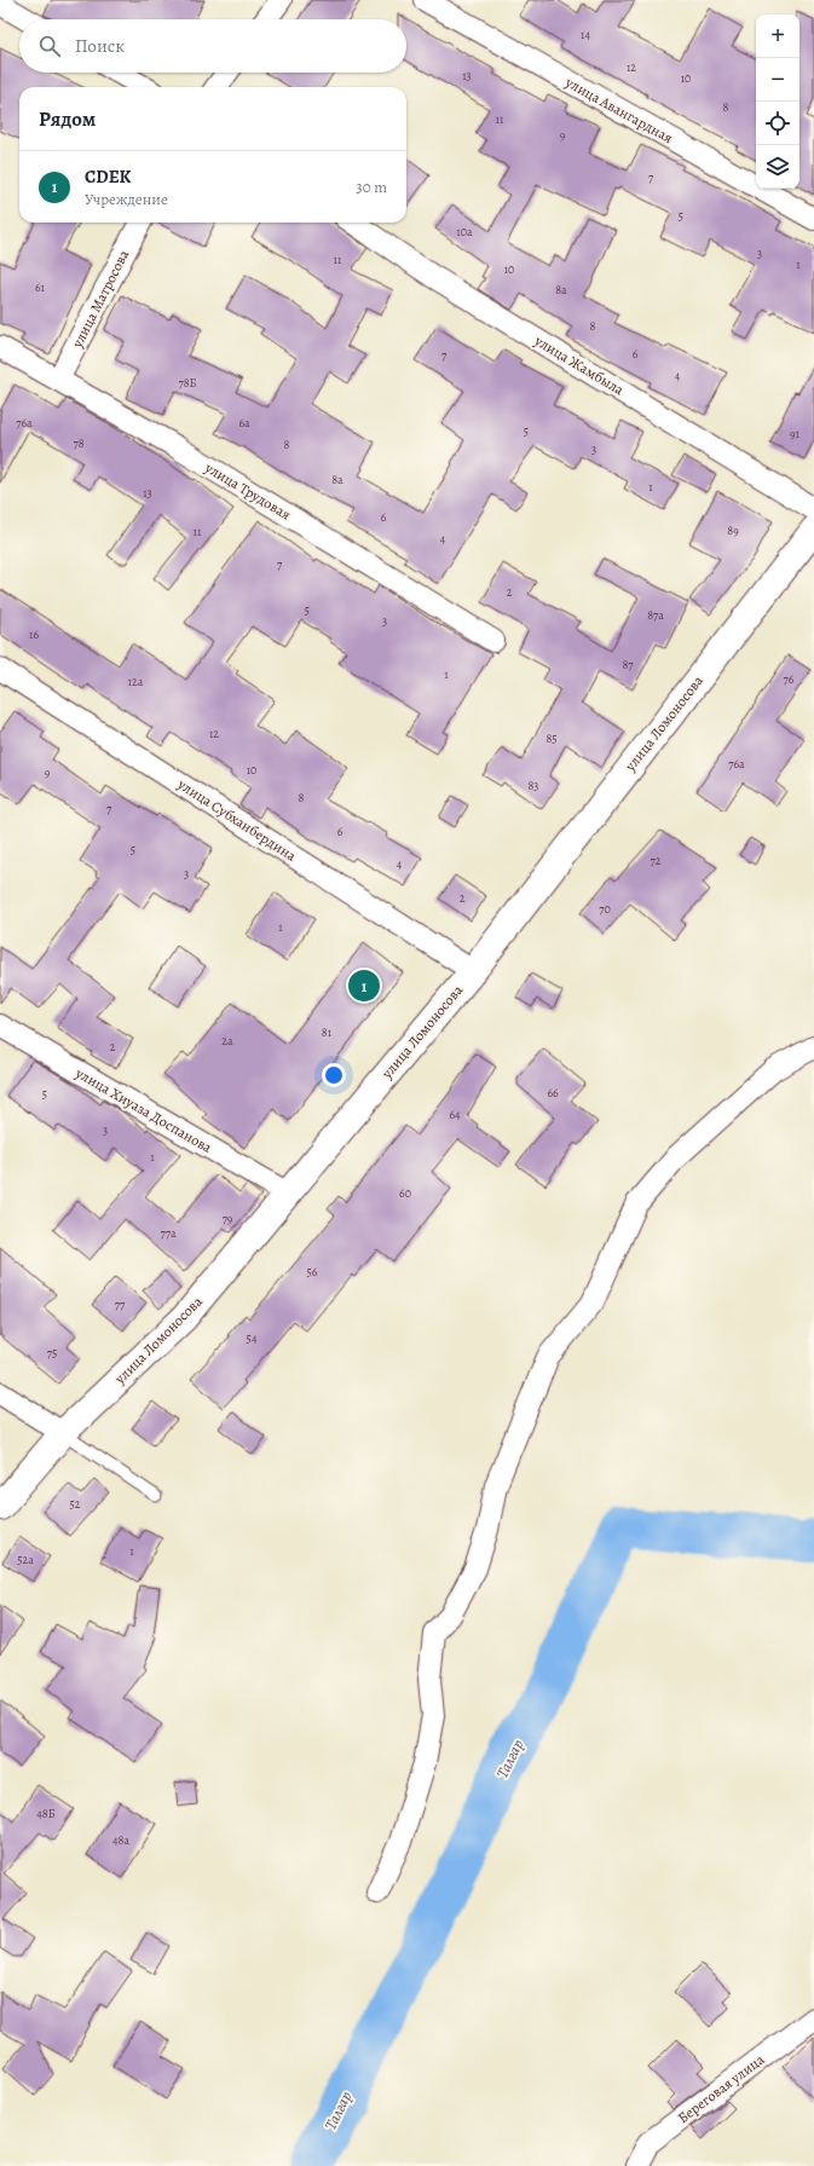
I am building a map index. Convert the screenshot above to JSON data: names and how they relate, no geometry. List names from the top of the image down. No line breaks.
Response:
{"streets":{"main road":["улица Ломоносова"],"street":["улица Авангардная","улица Матросова","улица Жамбыла","улица Трудовая","улица Субханбердина","улица Хиуаза Доспанова","Береговая улица"]},"crossings":[["улица Матросова","улица Трудовая"],["улица Ломоносова","улица Субханбердина"],["улица Ломоносова","улица Хиуаза Доспанова"]],"water":["Талғар"],"house_numbers":["14","12","13","10","8","11","9","7","5","10а","3","11","1","10","61","8а","8","6","7","4","78Б","76а","6а","5","91","78","8","3","8а","1","13","6","89","11","4","7","2","5","87а","3","16","87","1","76","12а","12","85","76а","10","9","83","8","7","6","5","72","4","3","2","70","1","81","2а","2","66","5","64","3","1","60","79","77а","56","77","54","75","52","1","52а","48Б","48а"],"page":{"map_buttons":["+","−"],"search":"Поиск","heading":"Рядом","list":[{"mark":"1","name":"CDEK","note":"Учреждение","value":"30 m"}],"pins":"1"}}
